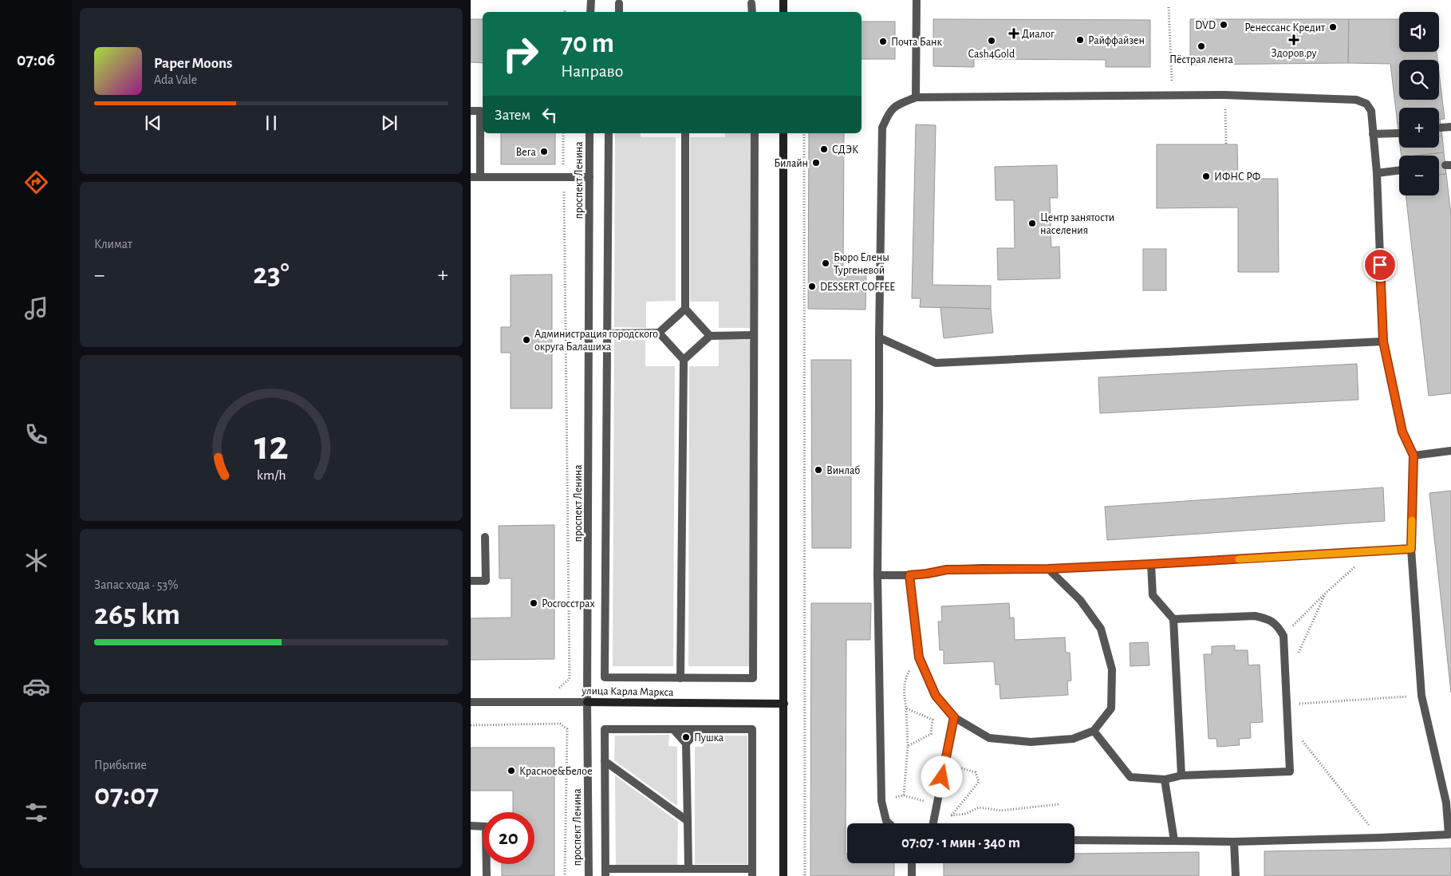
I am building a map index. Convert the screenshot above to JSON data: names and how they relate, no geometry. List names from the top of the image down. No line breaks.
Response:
{"streets":{"street":["проспект Ленина","улица Карла Маркса"]},"crossings":[["проспект Ленина","улица Карла Маркса"]],"places":{"other":["DVD","Ренессанс Кредит","Райффайзен","Cash4Gold","Почта Банк","Пёстрая лента","СДЭК","Вега","Билайн","ИФНС РФ","Центр занятости населения","Бюро Елены Тургеневой","DESSERT COFFEE","Администрация городского округа Балашиха","Винлаб","Росгосстрах","Пушка","Красное&Белое"],"health":["Диалог","Здоров.ру"]},"page":{"tabs":"07:06","map_buttons":["+","−"],"turn":["70 m","Направо"],"song":["Paper Moons","Ada Vale"],"then":"Затем","tile":["Климат",["Запас хода · 53%","265 km"],["Прибытие","07:07"]],"heat":["−","23°","+"],"limit":"20","trip":"07:07 · 1 мин · 340 m","gauge":["12","km/h"]}}
